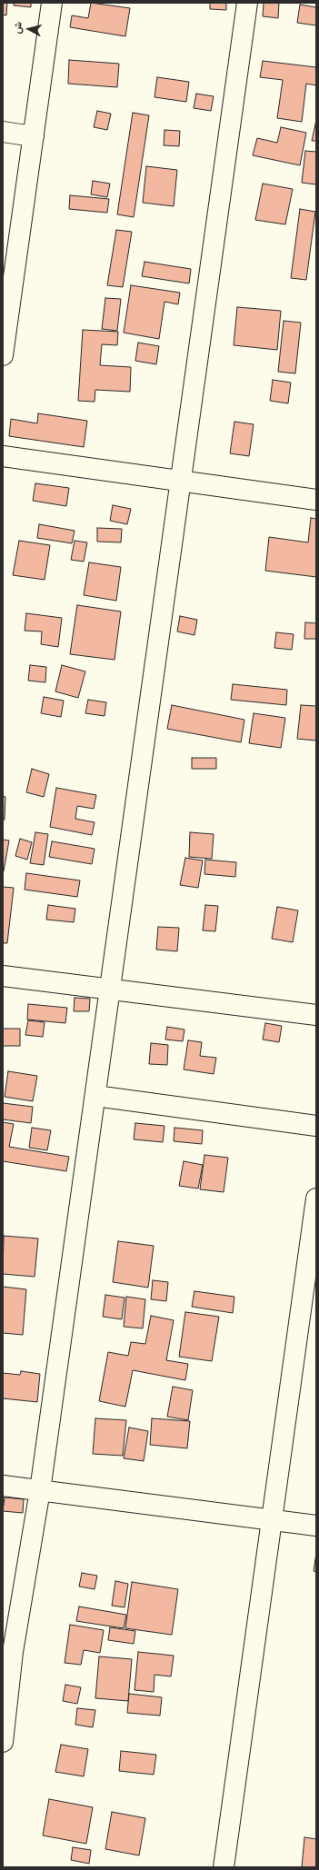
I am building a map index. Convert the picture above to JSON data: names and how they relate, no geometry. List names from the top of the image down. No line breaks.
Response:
{"north":"left"}
